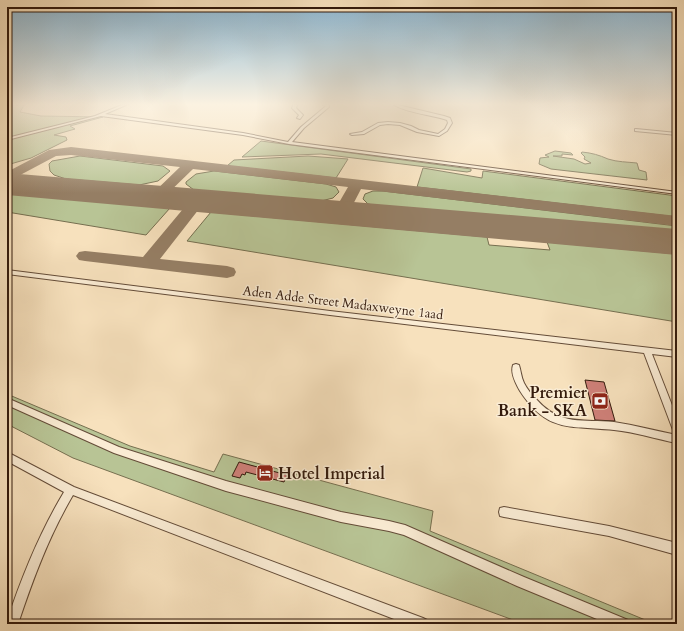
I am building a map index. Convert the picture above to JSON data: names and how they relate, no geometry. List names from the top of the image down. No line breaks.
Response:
{"streets":{"street":["Aden Adde Street Madaxweyne 1aad"]},"places":{"bank":["Premier Bank - SKA"],"hotel":["Hotel Imperial"]}}
